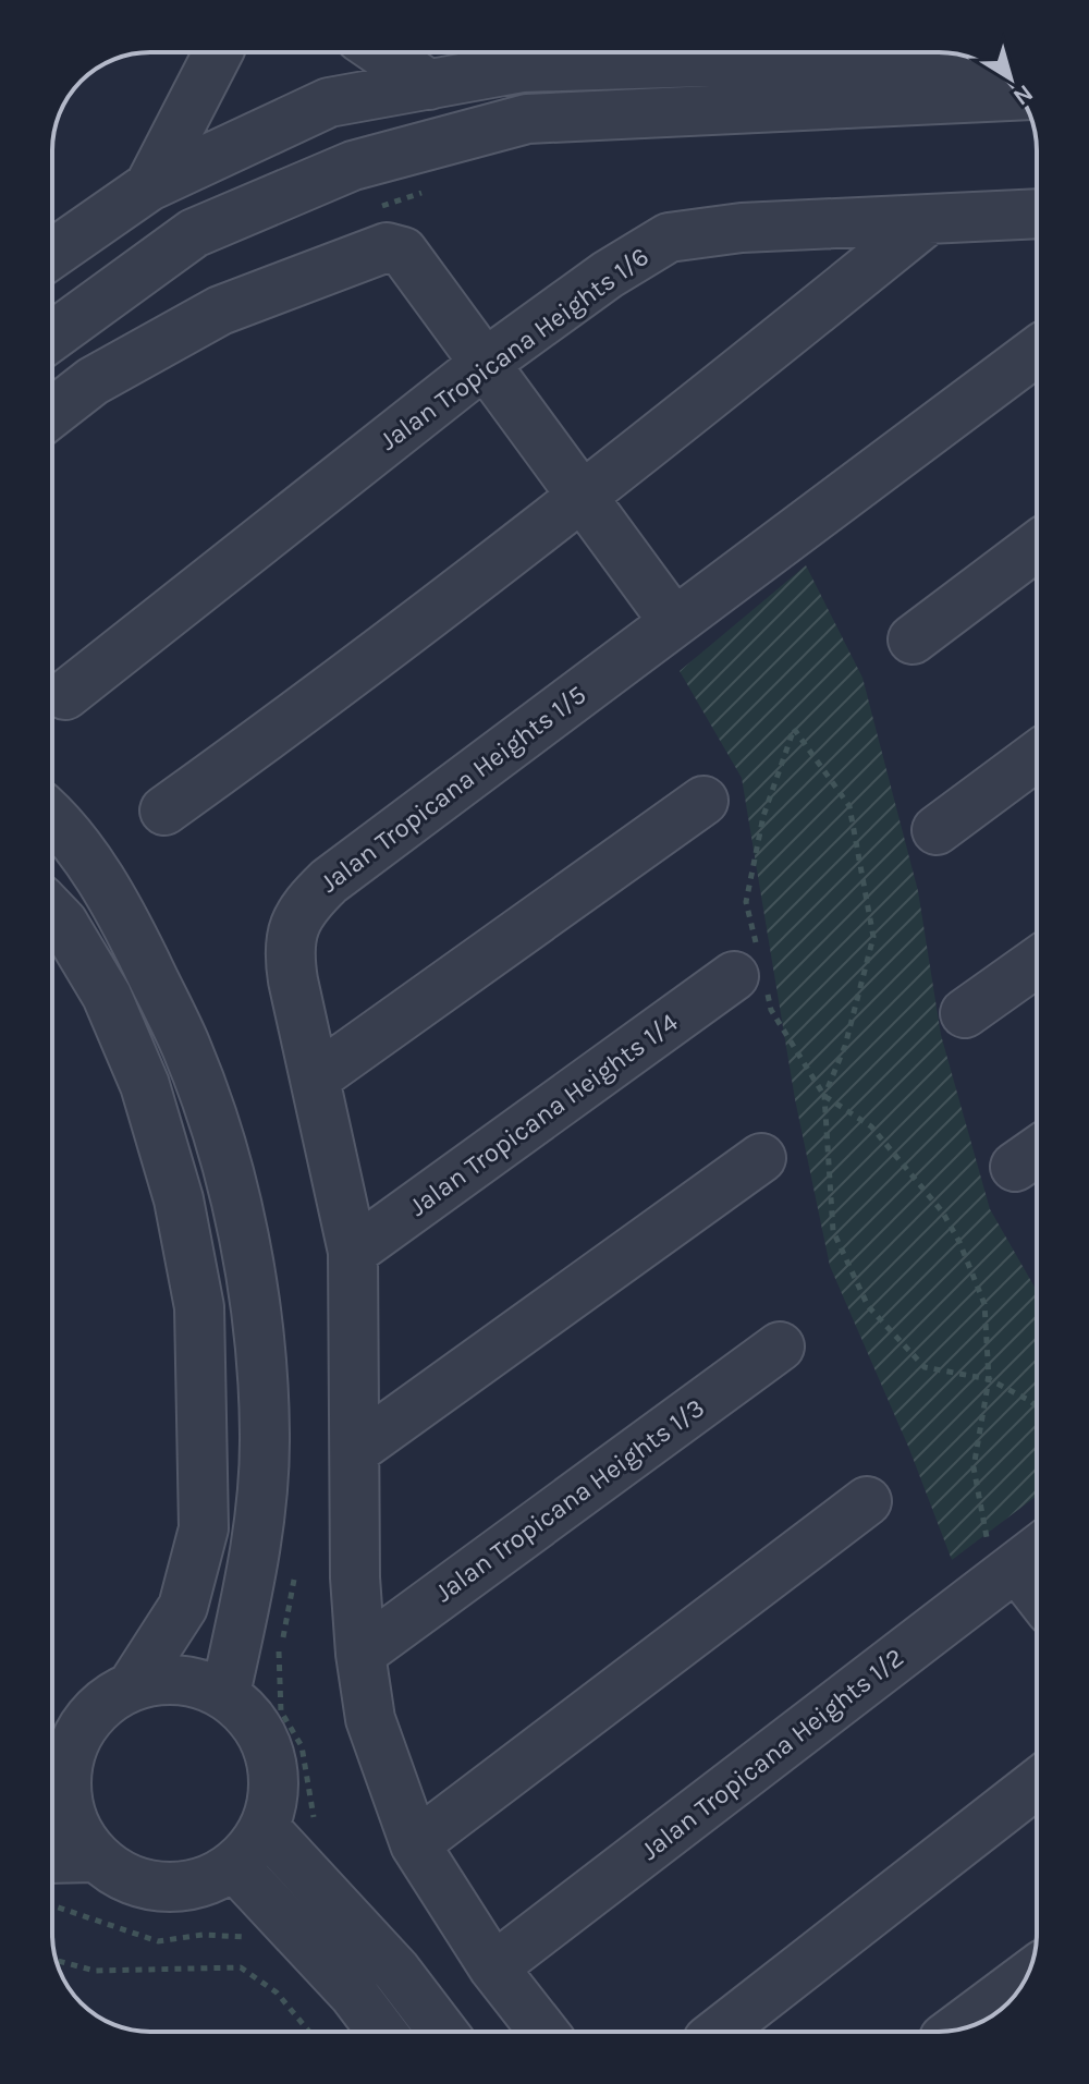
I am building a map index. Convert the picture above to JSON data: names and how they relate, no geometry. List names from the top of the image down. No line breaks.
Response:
{"streets":{"street":["Jalan Tropicana Heights 1/6","Jalan Tropicana Heights 1/5","Jalan Tropicana Heights 1/4","Jalan Tropicana Heights 1/3","Jalan Tropicana Heights 1/2"]},"crossings":[["Jalan Tropicana Heights 1/5","Jalan Tropicana Heights 1/4"],["Jalan Tropicana Heights 1/5","Jalan Tropicana Heights 1/3"],["Jalan Tropicana Heights 1/5","Jalan Tropicana Heights 1/2"]],"north":"bottom right"}
